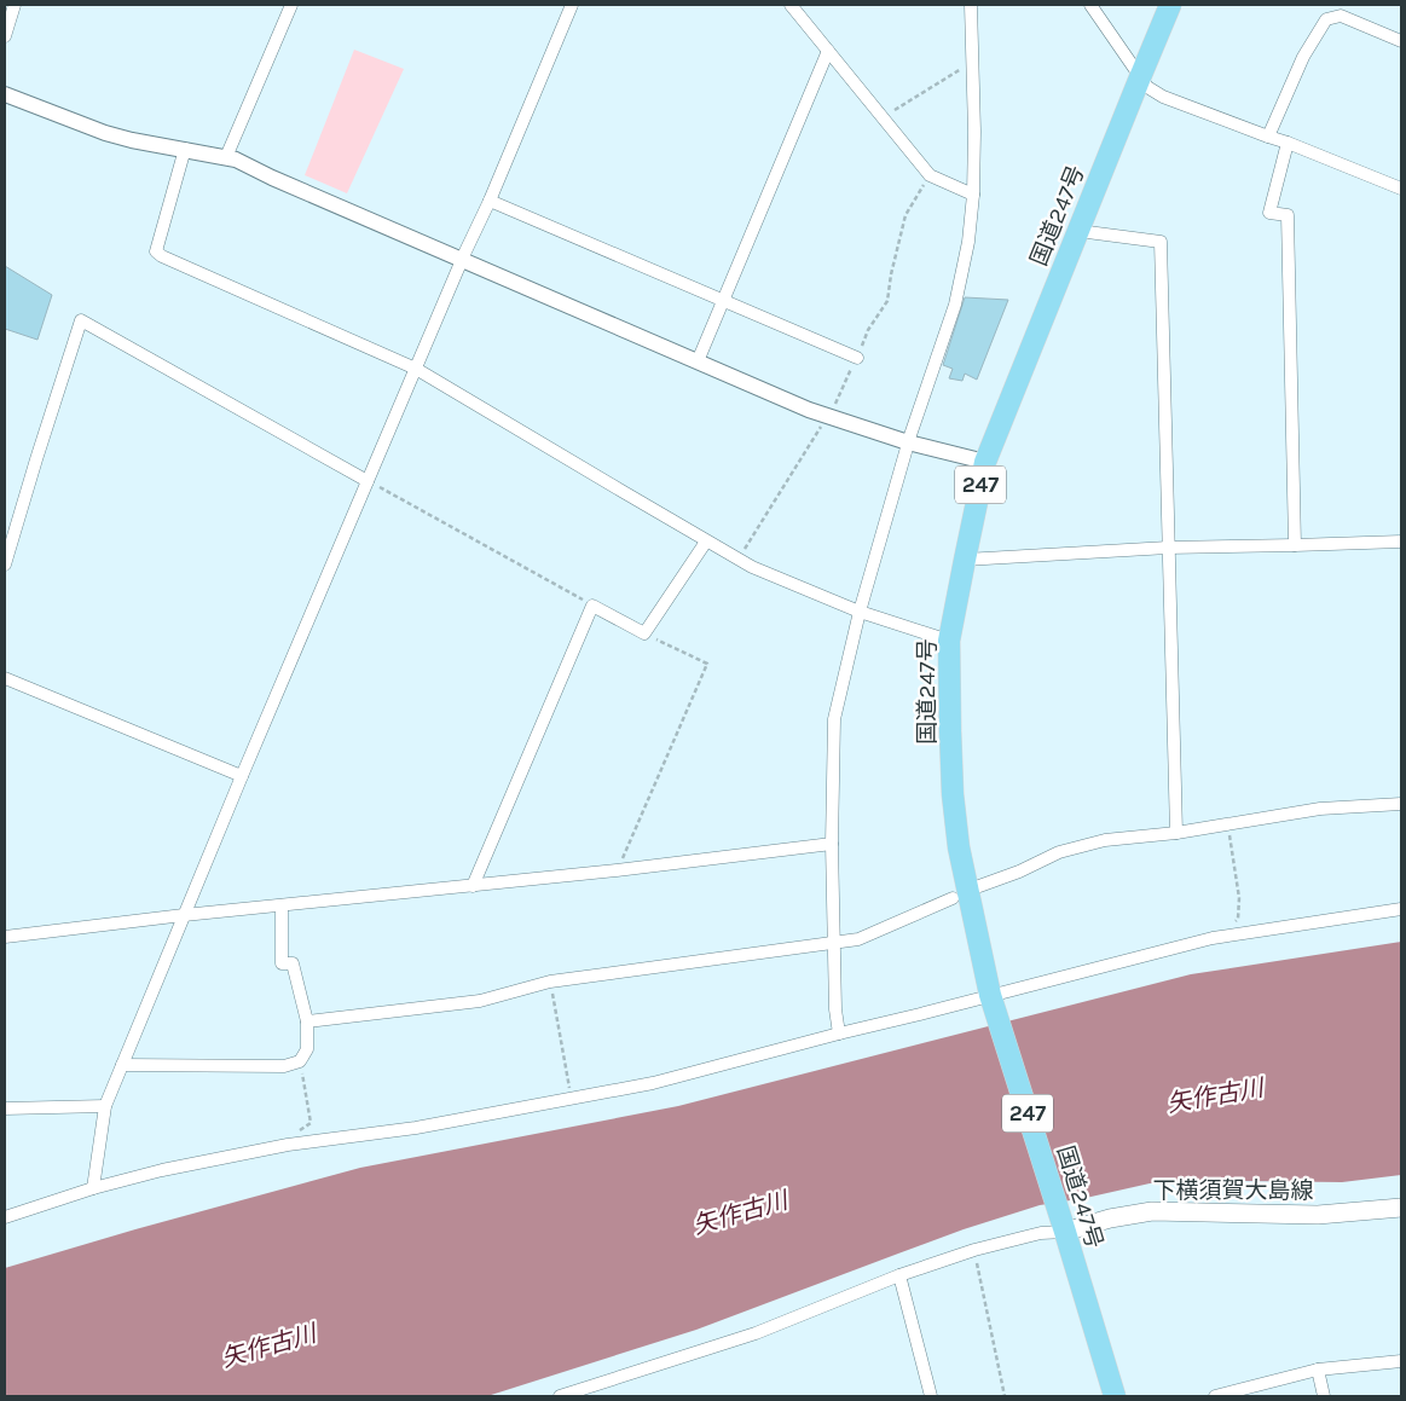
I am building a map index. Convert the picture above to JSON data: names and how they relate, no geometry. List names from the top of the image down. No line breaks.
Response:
{"streets":{"highway":["国道247号","247"],"main road":["下横須賀大島線"]},"crossings":[["国道247号","下横須賀大島線"]],"water":["矢作古川"]}
